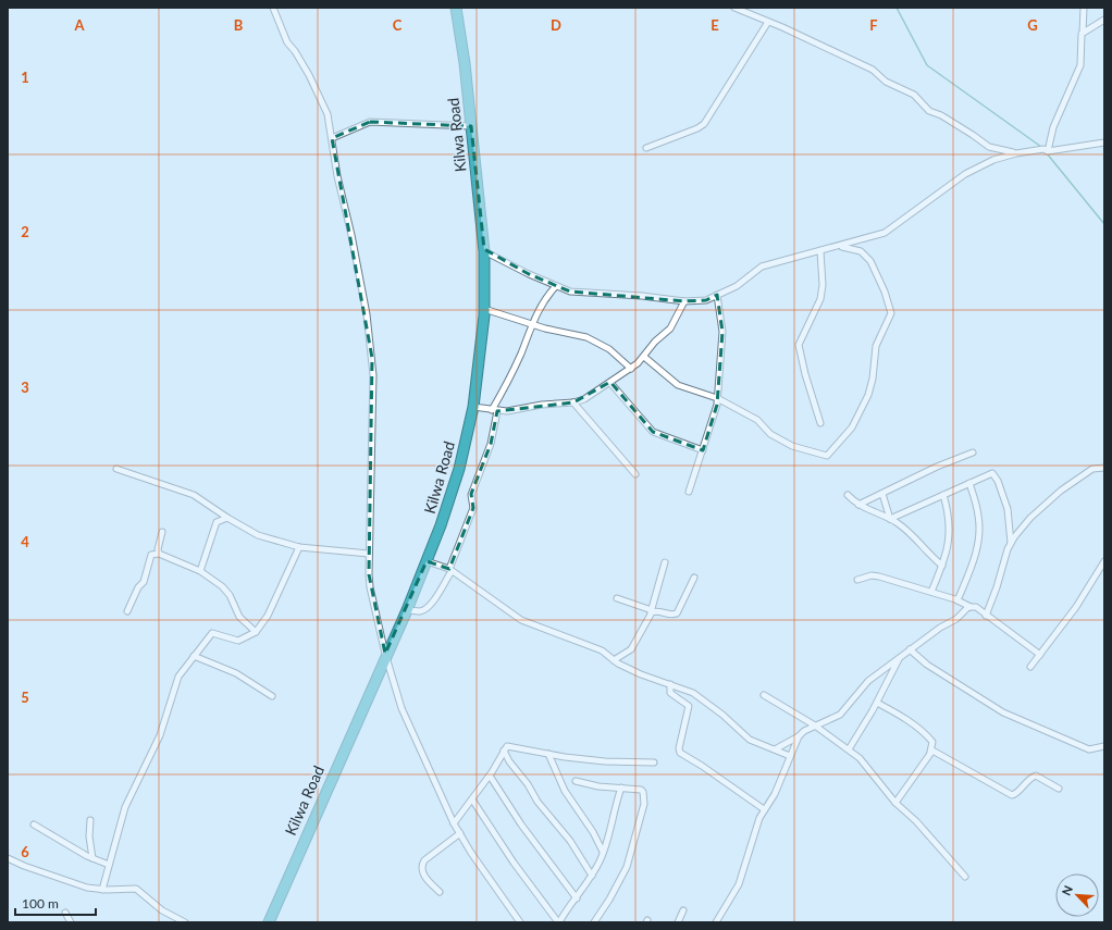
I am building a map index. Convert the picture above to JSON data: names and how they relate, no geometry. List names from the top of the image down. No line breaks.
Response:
{"streets":{"highway":["Kilwa Road"]},"scale_bar":"100 m","north":"top left","grid":{"columns":["A","B","C","D","E","F","G"],"rows":["1","2","3","4","5","6"]}}
